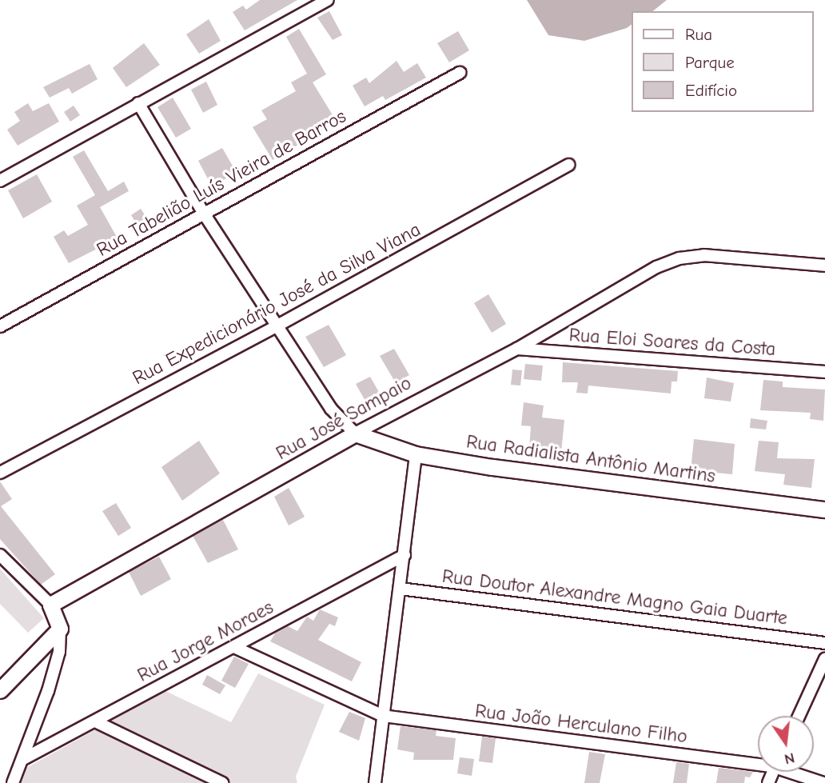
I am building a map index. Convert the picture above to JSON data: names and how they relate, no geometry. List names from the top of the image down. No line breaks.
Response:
{"streets":{"street":["Rua Tabelião Luís Vieira de Barros","Rua Expedicionário José da Silva Viana","Rua Eloi Soares da Costa","Rua José Sampaio","Rua Radialista Antônio Martins","Rua Doutor Alexandre Magno Gaia Duarte","Rua Jorge Moraes","Rua João Herculano Filho"]},"crossings":[["Rua Eloi Soares da Costa","Rua José Sampaio"],["Rua José Sampaio","Rua Radialista Antônio Martins"],["Rua Jorge Moraes","Rua João Herculano Filho"]],"legend":["Rua","Parque","Edifício"],"north":"bottom"}
